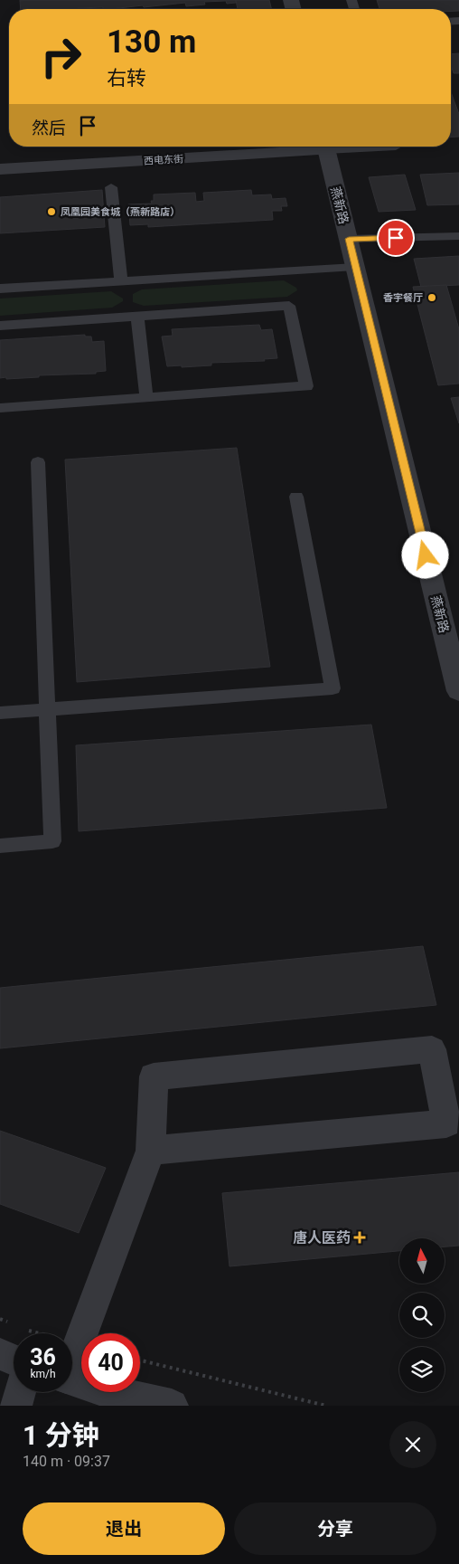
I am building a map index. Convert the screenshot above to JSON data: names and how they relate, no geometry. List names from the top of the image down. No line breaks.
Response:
{"streets":{"street":["西电东街","燕新路"]},"places":{"other":["凤凰园美食城（燕新路店）","香宇餐厅"],"health":["唐人医药"]},"north":"top","page":{"turn":["130 m","右转"],"then":"然后","speed":"36 km/h","limit":"40","heading":["1 分钟","140 m · 09:37"],"buttons":["退出","分享"]}}
